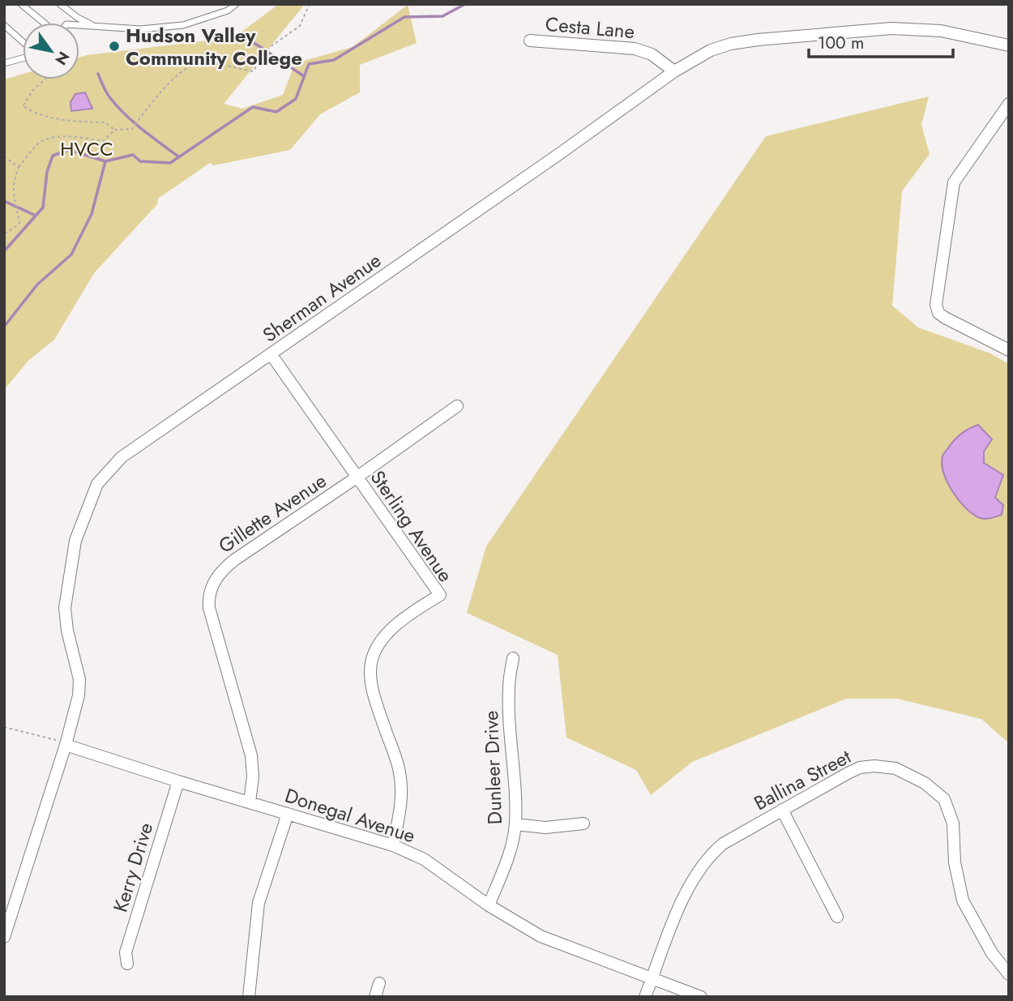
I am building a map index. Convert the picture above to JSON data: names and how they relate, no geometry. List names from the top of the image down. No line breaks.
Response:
{"streets":{"street":["Cesta Lane","Sherman Avenue","Gillette Avenue","Sterling Avenue","Dunleer Drive","Ballina Street","Donegal Avenue","Kerry Drive"]},"crossings":[["Cesta Lane","Sherman Avenue"],["Sherman Avenue","Sterling Avenue"],["Sherman Avenue","Donegal Avenue"],["Gillette Avenue","Sterling Avenue"],["Gillette Avenue","Donegal Avenue"],["Sterling Avenue","Donegal Avenue"],["Dunleer Drive","Donegal Avenue"],["Ballina Street","Donegal Avenue"],["Donegal Avenue","Kerry Drive"]],"parks":["HVCC"],"places":["Hudson Valley Community College"],"scale_bar":"100 m","north":"bottom right"}
